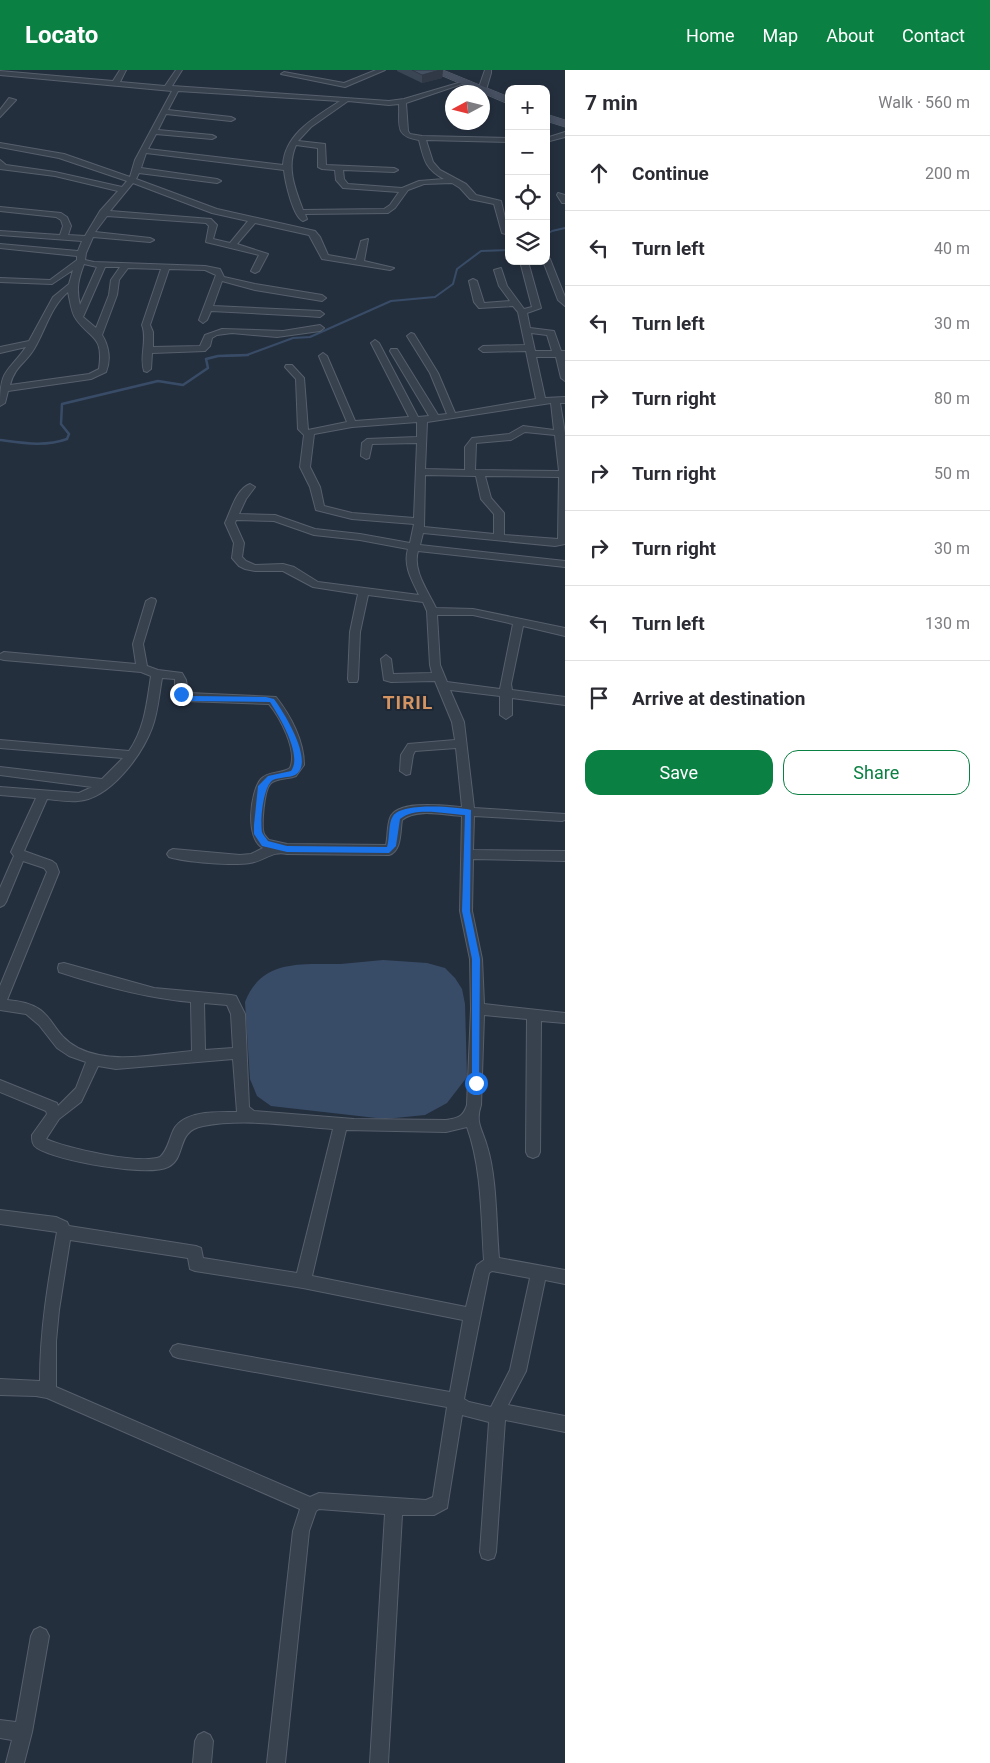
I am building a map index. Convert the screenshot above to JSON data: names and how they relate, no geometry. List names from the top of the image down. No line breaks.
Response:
{"districts":["TIRIL"],"north":"left","page":{"header":"Locato","nav":["Home","Map","About","Contact"],"heading":["7 min","Walk · 560 m"],"map_buttons":["+","−"],"list":[["Continue","200 m"],["Turn left","40 m"],["Turn left","30 m"],["Turn right","80 m"],["Turn right","50 m"],["Turn right","30 m"],["Turn left","130 m"],"Arrive at destination"],"buttons":["Save","Share"]}}
